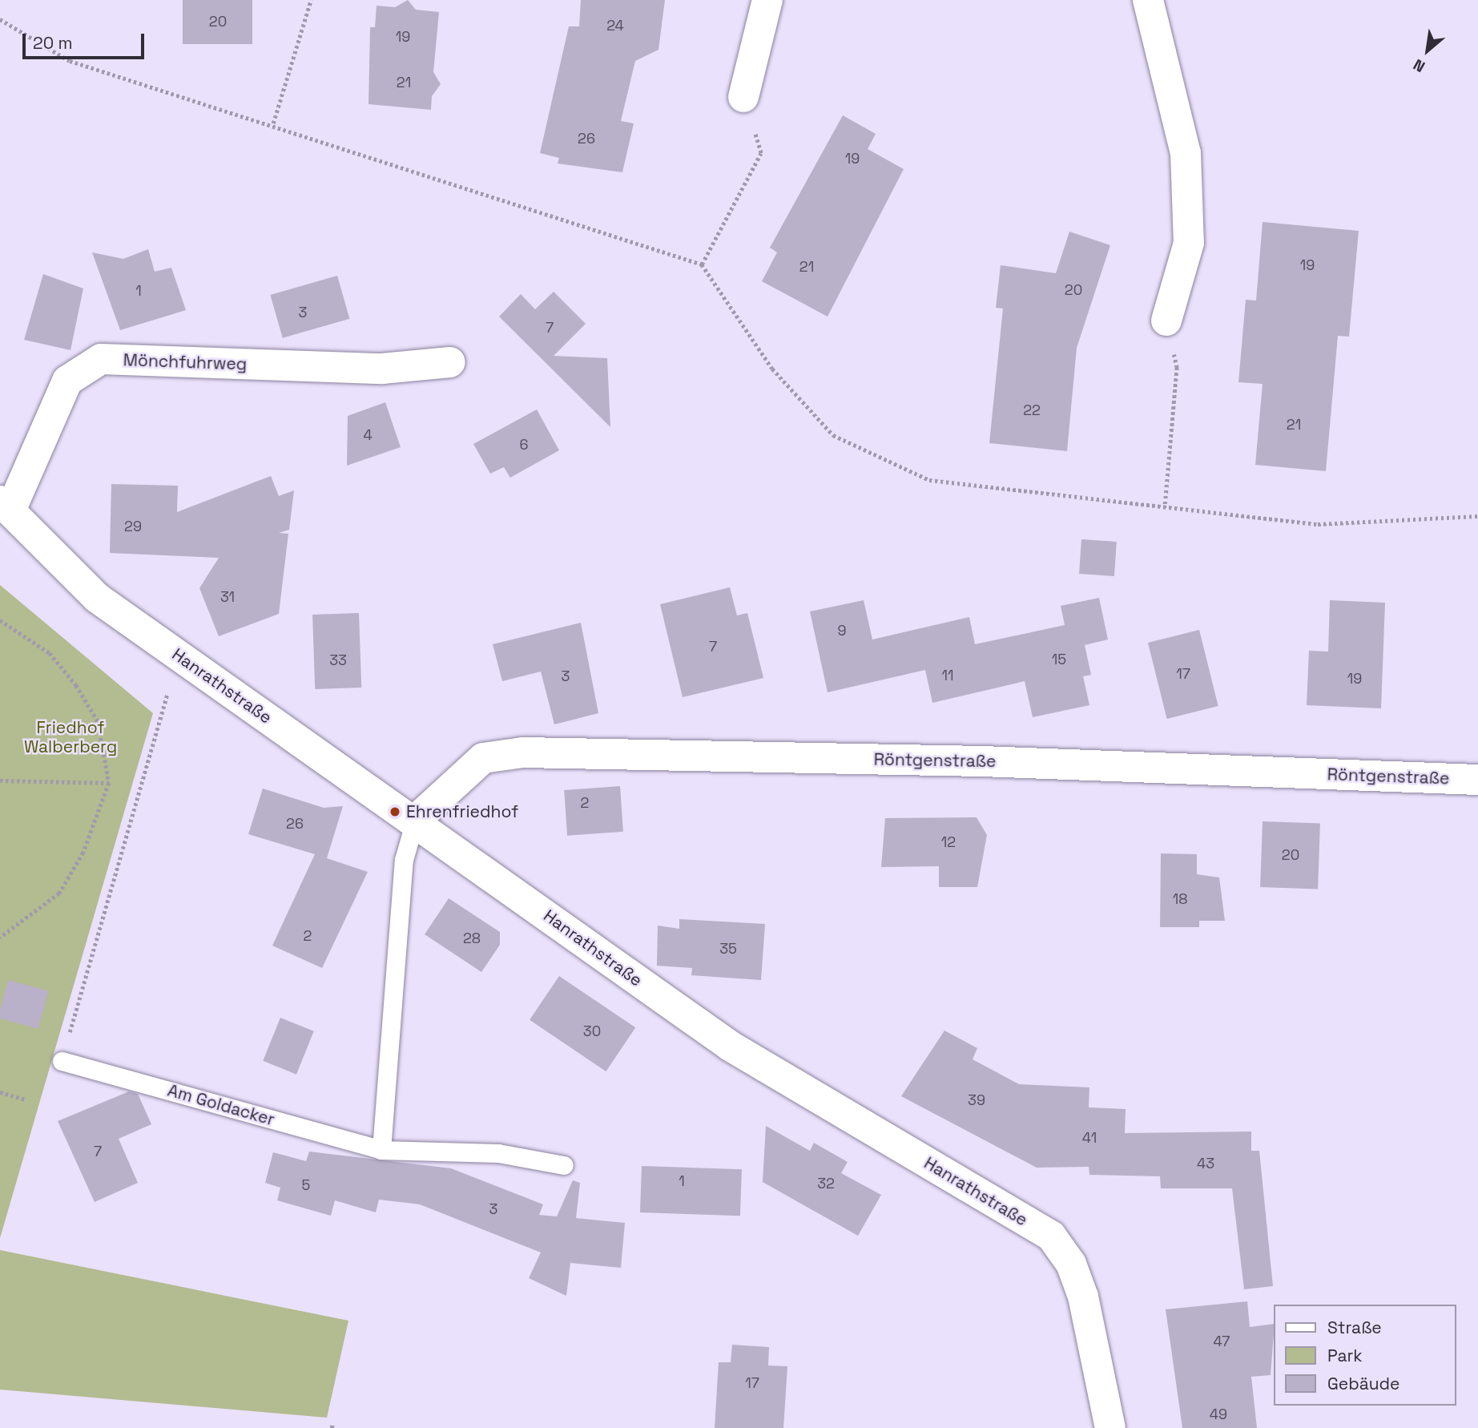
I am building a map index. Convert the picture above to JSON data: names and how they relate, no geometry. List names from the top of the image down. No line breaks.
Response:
{"streets":{"street":["Mönchfuhrweg","Hanrathstraße","Röntgenstraße"],"lane":["Am Goldacker"]},"crossings":[["Mönchfuhrweg","Hanrathstraße"],["Hanrathstraße","Röntgenstraße"]],"parks":["Friedhof Walberberg"],"places":["Ehrenfriedhof"],"house_numbers":["20","24","19","21","26","19","19","21","20","1","3","7","22","21","4","6","29","31","9","7","15","33","17","11","3","19","2","26","12","20","18","2","28","35","30","39","41","7","43","1","32","5","3","47","17","49"],"legend":["Straße","Park","Gebäude"],"scale_bar":"20 m","north":"bottom left"}
